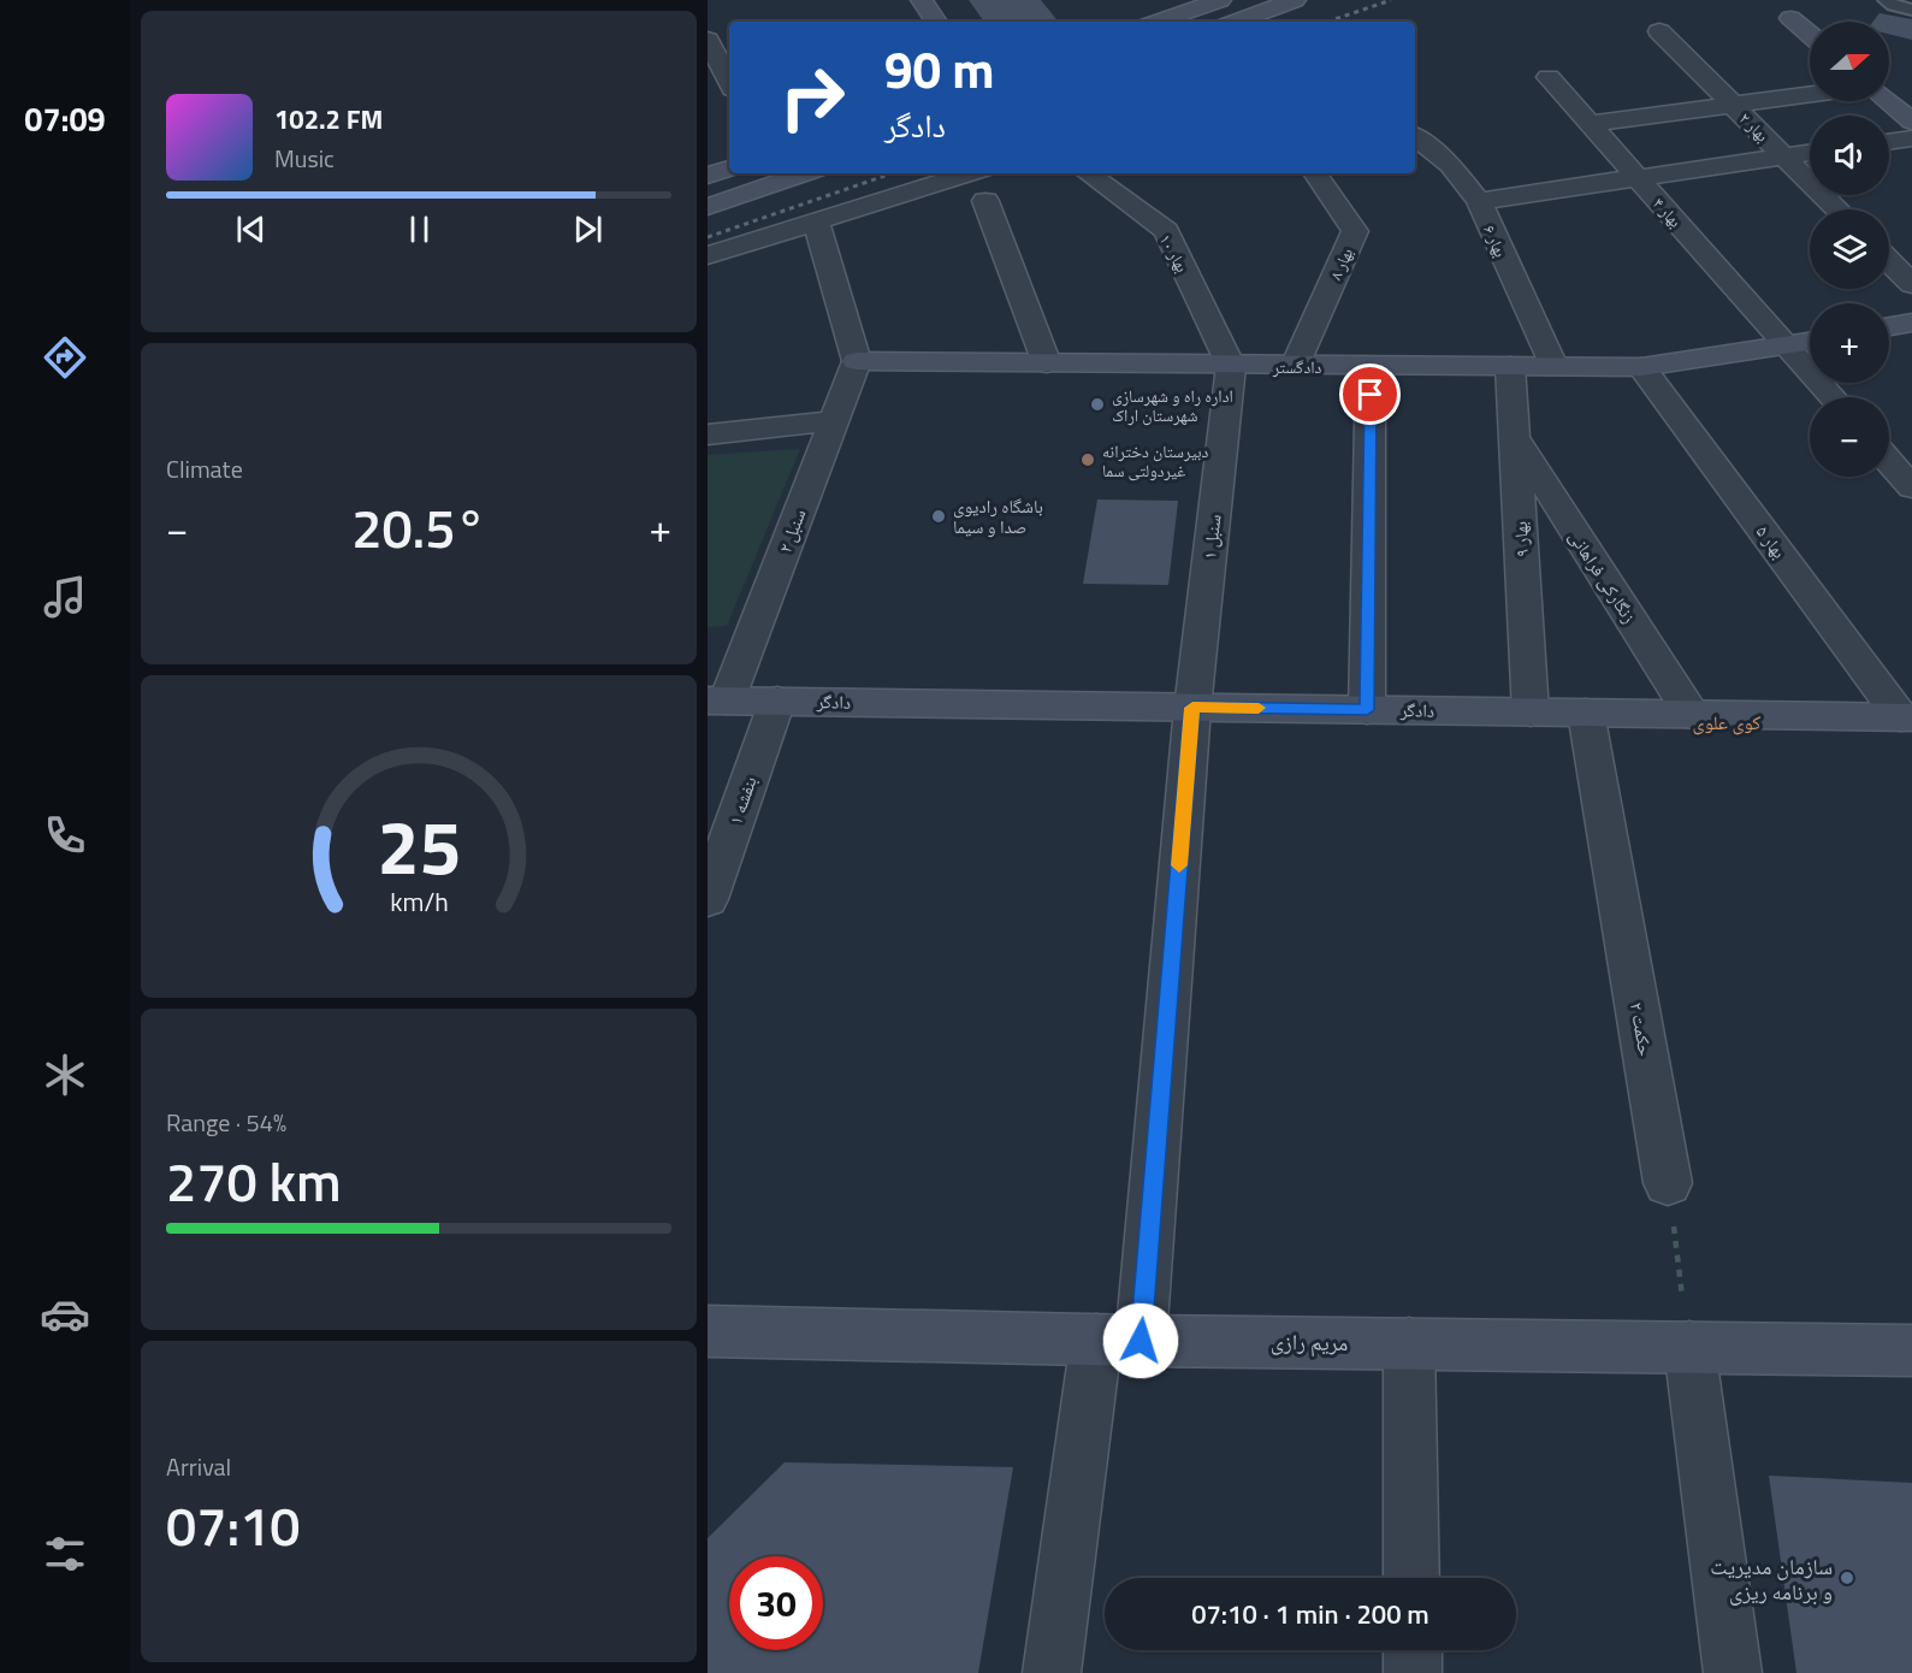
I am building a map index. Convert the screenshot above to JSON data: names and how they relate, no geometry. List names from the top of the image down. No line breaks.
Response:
{"streets":{"street":["بهار ۲","بهار ۴","بهار ۶","بهار ۱۰","بهار ۸","دادگستر","سنبل ۲","سنبل ۱","بهار ۹","بهار ۵","زنگارکی فراهانی","دادگر","بنفشه ۱","حکمت ۲","مریم رازی"]},"crossings":[["بهار ۴","دادگستر"],["بهار ۶","دادگستر"],["بهار ۱۰","دادگستر"],["بهار ۱۰","سنبل ۱"],["بهار ۸","دادگستر"],["دادگستر","سنبل ۲"],["دادگستر","سنبل ۱"],["دادگستر","بهار ۹"],["دادگستر","بهار ۵"],["سنبل ۲","دادگر"],["سنبل ۱","دادگر"],["سنبل ۱","مریم رازی"],["بهار ۹","زنگارکی فراهانی"],["بهار ۹","دادگر"],["بهار ۵","دادگر"],["زنگارکی فراهانی","دادگر"],["دادگر","بنفشه ۱"],["دادگر","حکمت ۲"]],"districts":["کوی علوی"],"places":["اداره راه و شهرسازی شهرستان اراک","دبیرستان دخترانه غیردولتی سما","باشگاه رادیوی صدا و سیما","سازمان مدیریت و برنامه ریزی"],"north":"right","page":{"tabs":"07:09","map_buttons":["+","−"],"turn":["90 m","دادگر"],"song":["102.2 FM","Music"],"tile":["Climate",["Range · 54%","270 km"],["Arrival","07:10"]],"heat":["−","20.5°","+"],"limit":"30","trip":"07:10 · 1 min · 200 m","gauge":["25","km/h"]}}
